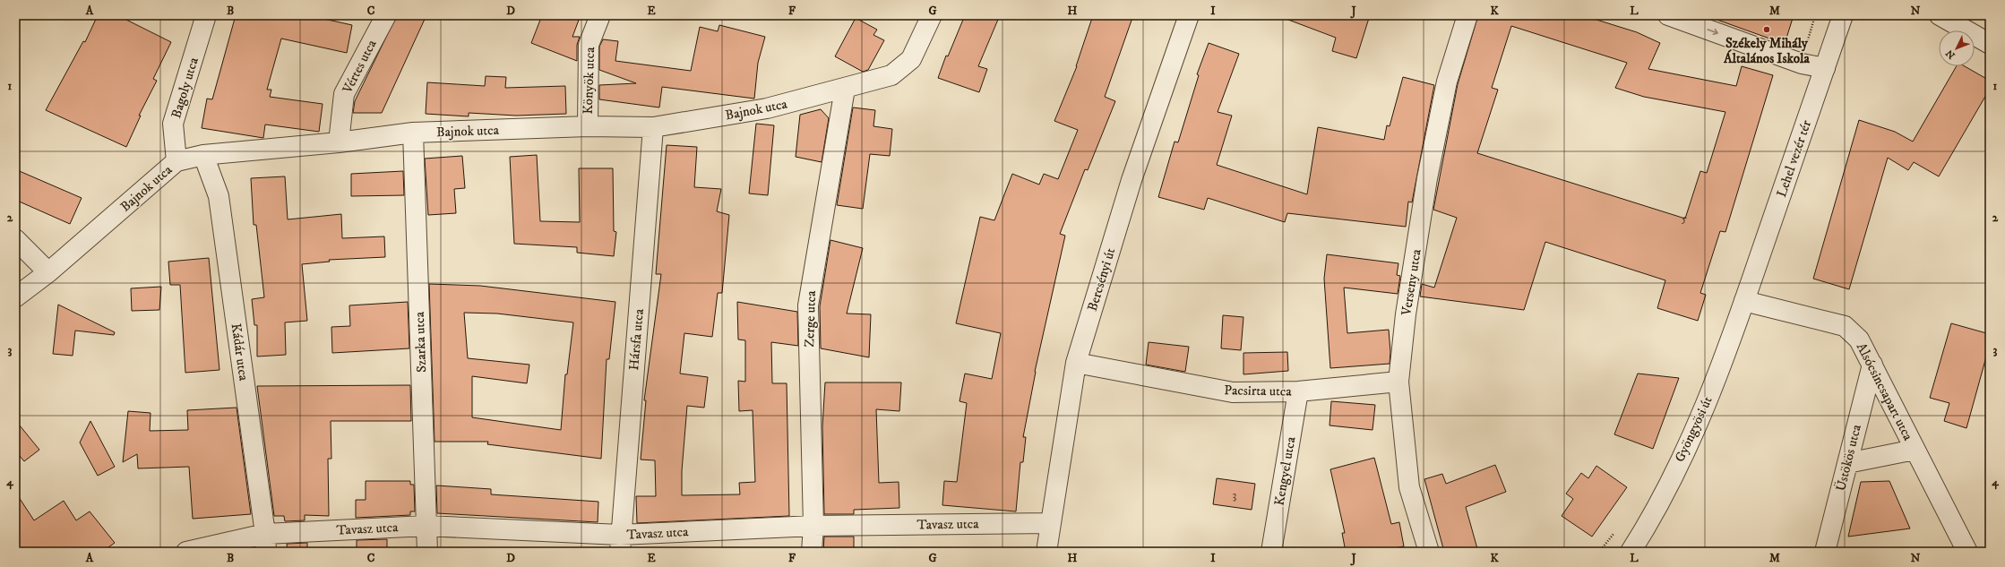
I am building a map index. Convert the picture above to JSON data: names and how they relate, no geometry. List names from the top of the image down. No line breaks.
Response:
{"streets":{"street":["Vértes utca","Könyök utca","Bagoly utca","Bajnok utca","Lehel vezér tér","Bercsényi út","Verseny utca","Zerge utca","Hársfa utca","Szarka utca","Kádár utca","Pacsirta utca","Alsócsincsapart utca","Gyöngyösi út","Üstökös utca","Kengyel utca","Tavasz utca"]},"crossings":[["Vértes utca","Bajnok utca"],["Könyök utca","Bajnok utca"],["Bagoly utca","Bajnok utca"],["Bajnok utca","Zerge utca"],["Bajnok utca","Hársfa utca"],["Bajnok utca","Szarka utca"],["Bajnok utca","Kádár utca"],["Lehel vezér tér","Alsócsincsapart utca"],["Lehel vezér tér","Gyöngyösi út"],["Bercsényi út","Pacsirta utca"],["Bercsényi út","Tavasz utca"],["Verseny utca","Pacsirta utca"],["Zerge utca","Tavasz utca"],["Hársfa utca","Tavasz utca"],["Szarka utca","Tavasz utca"],["Kádár utca","Tavasz utca"],["Pacsirta utca","Kengyel utca"],["Alsócsincsapart utca","Gyöngyösi út"],["Alsócsincsapart utca","Üstökös utca"]],"places":["Székely Mihály Általános Iskola"],"house_numbers":["5","3"],"north":"bottom left","grid":{"columns":["A","B","C","D","E","F","G","H","I","J","K","L","M","N"],"rows":["1","2","3","4"]}}
